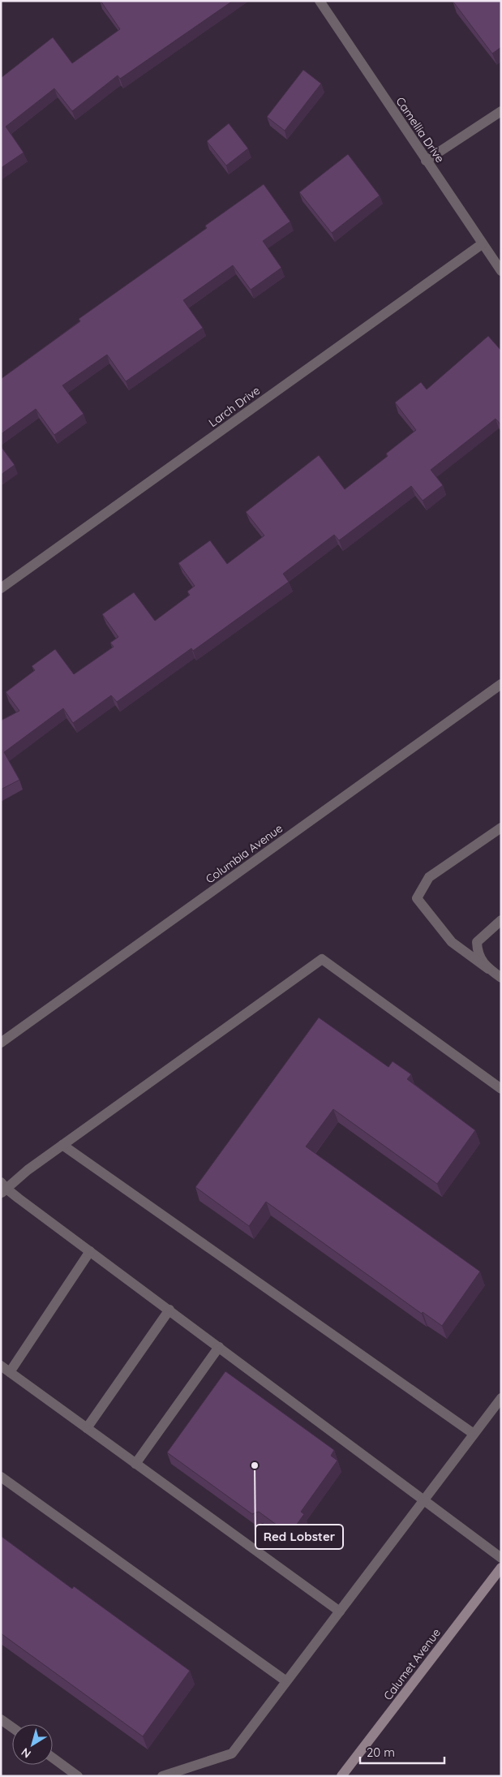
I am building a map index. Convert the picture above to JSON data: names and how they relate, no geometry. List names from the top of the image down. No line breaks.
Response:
{"streets":{"main road":["Calumet Avenue"],"street":["Camellia Drive","Larch Drive","Columbia Avenue"]},"crossings":[["Camellia Drive","Larch Drive"]],"places":["Red Lobster"],"scale_bar":"20 m","north":"bottom left"}
